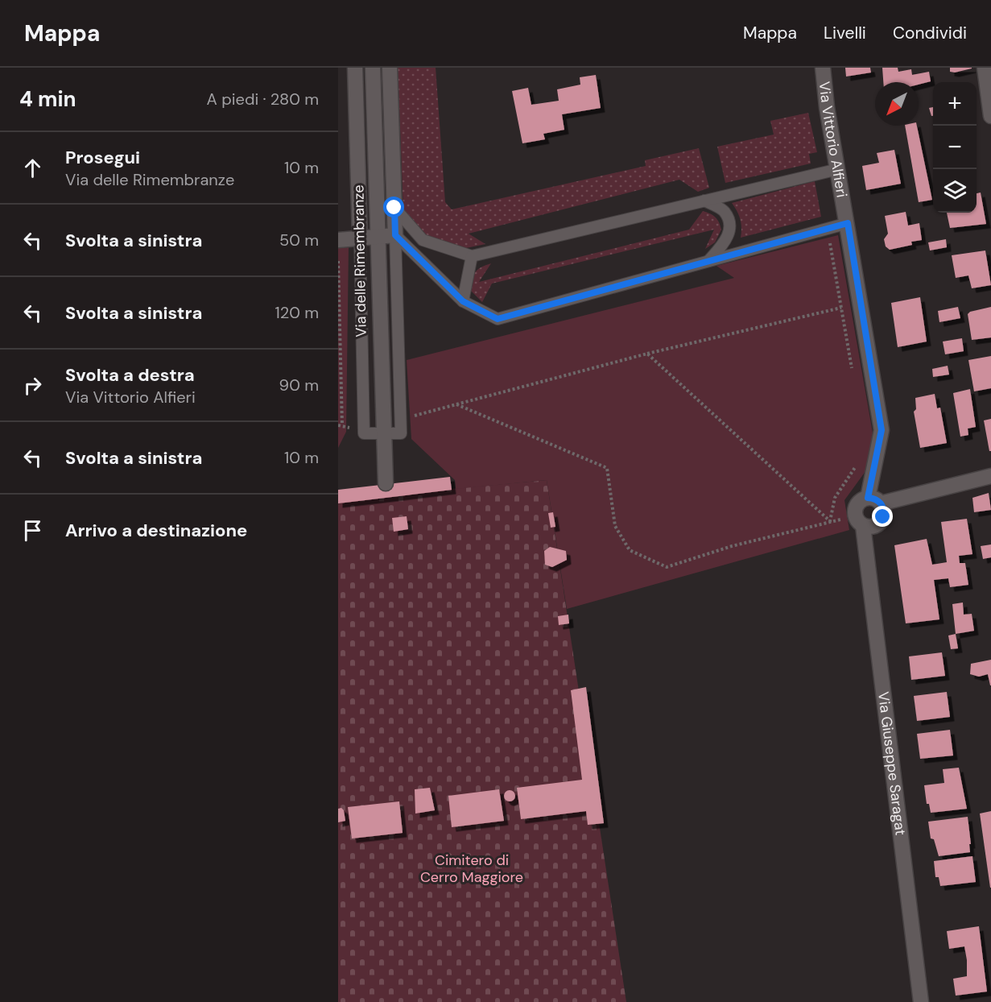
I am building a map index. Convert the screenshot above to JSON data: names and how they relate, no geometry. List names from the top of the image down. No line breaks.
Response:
{"streets":{"street":["Via Vittorio Alfieri","Via delle Rimembranze","Via Giuseppe Saragat"]},"crossings":[["Via Vittorio Alfieri","Via Giuseppe Saragat"]],"parks":["Cimitero di Cerro Maggiore"],"north":"bottom left","page":{"header":"Mappa","nav":["Mappa","Livelli","Condividi"],"heading":["4 min","A piedi · 280 m"],"map_buttons":["+","−"],"list":[["Prosegui","Via delle Rimembranze","10 m"],["Svolta a sinistra","50 m"],["Svolta a sinistra","120 m"],["Svolta a destra","Via Vittorio Alfieri","90 m"],["Svolta a sinistra","10 m"],"Arrivo a destinazione"]}}
